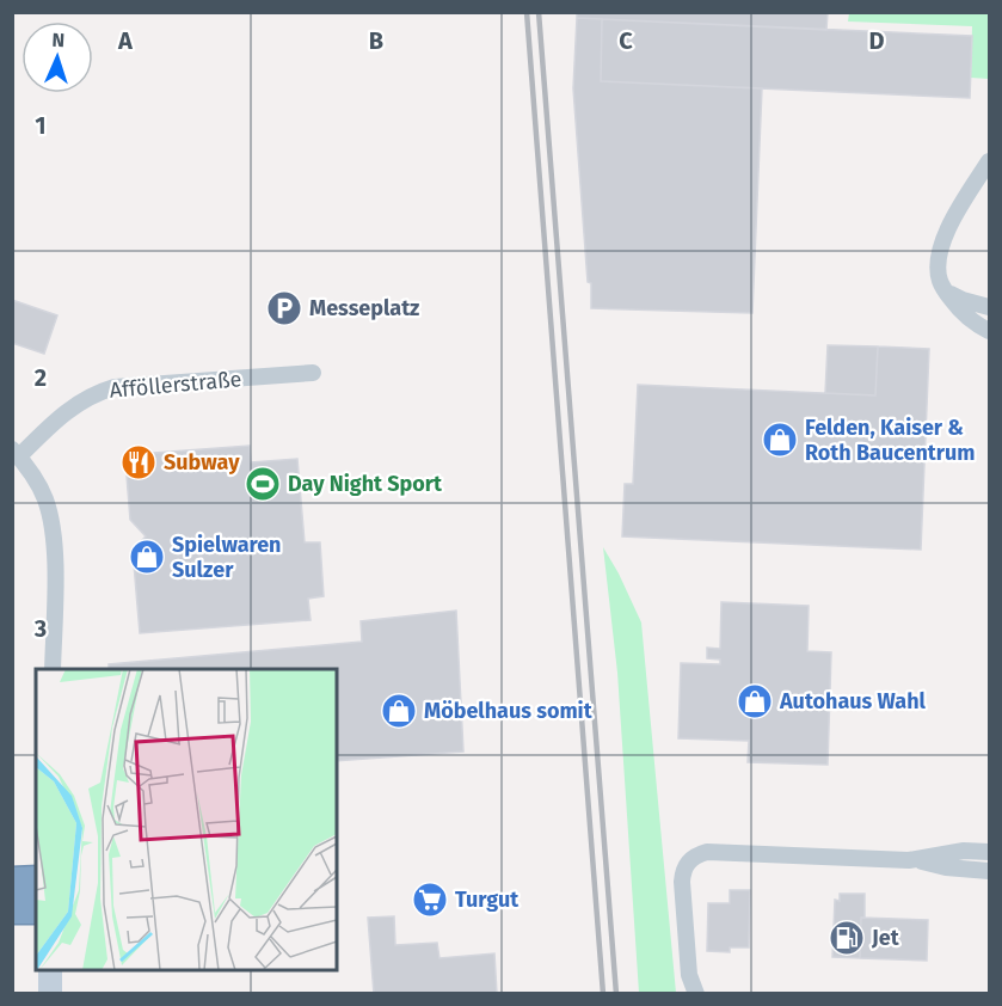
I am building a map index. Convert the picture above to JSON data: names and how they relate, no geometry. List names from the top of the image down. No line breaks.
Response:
{"streets":{"street":["Afföllerstraße"]},"places":{"parking":["Messeplatz"],"shop":["Felden, Kaiser & Roth Baucentrum","Spielwaren Sulzer","Autohaus Wahl","Möbelhaus somit"],"restaurant":["Subway"],"sports":["Day Night Sport"],"supermarket":["Turgut"],"fuel station":["Jet"]},"north":"top","grid":{"columns":["A","B","C","D"],"rows":["1","2","3"]}}
